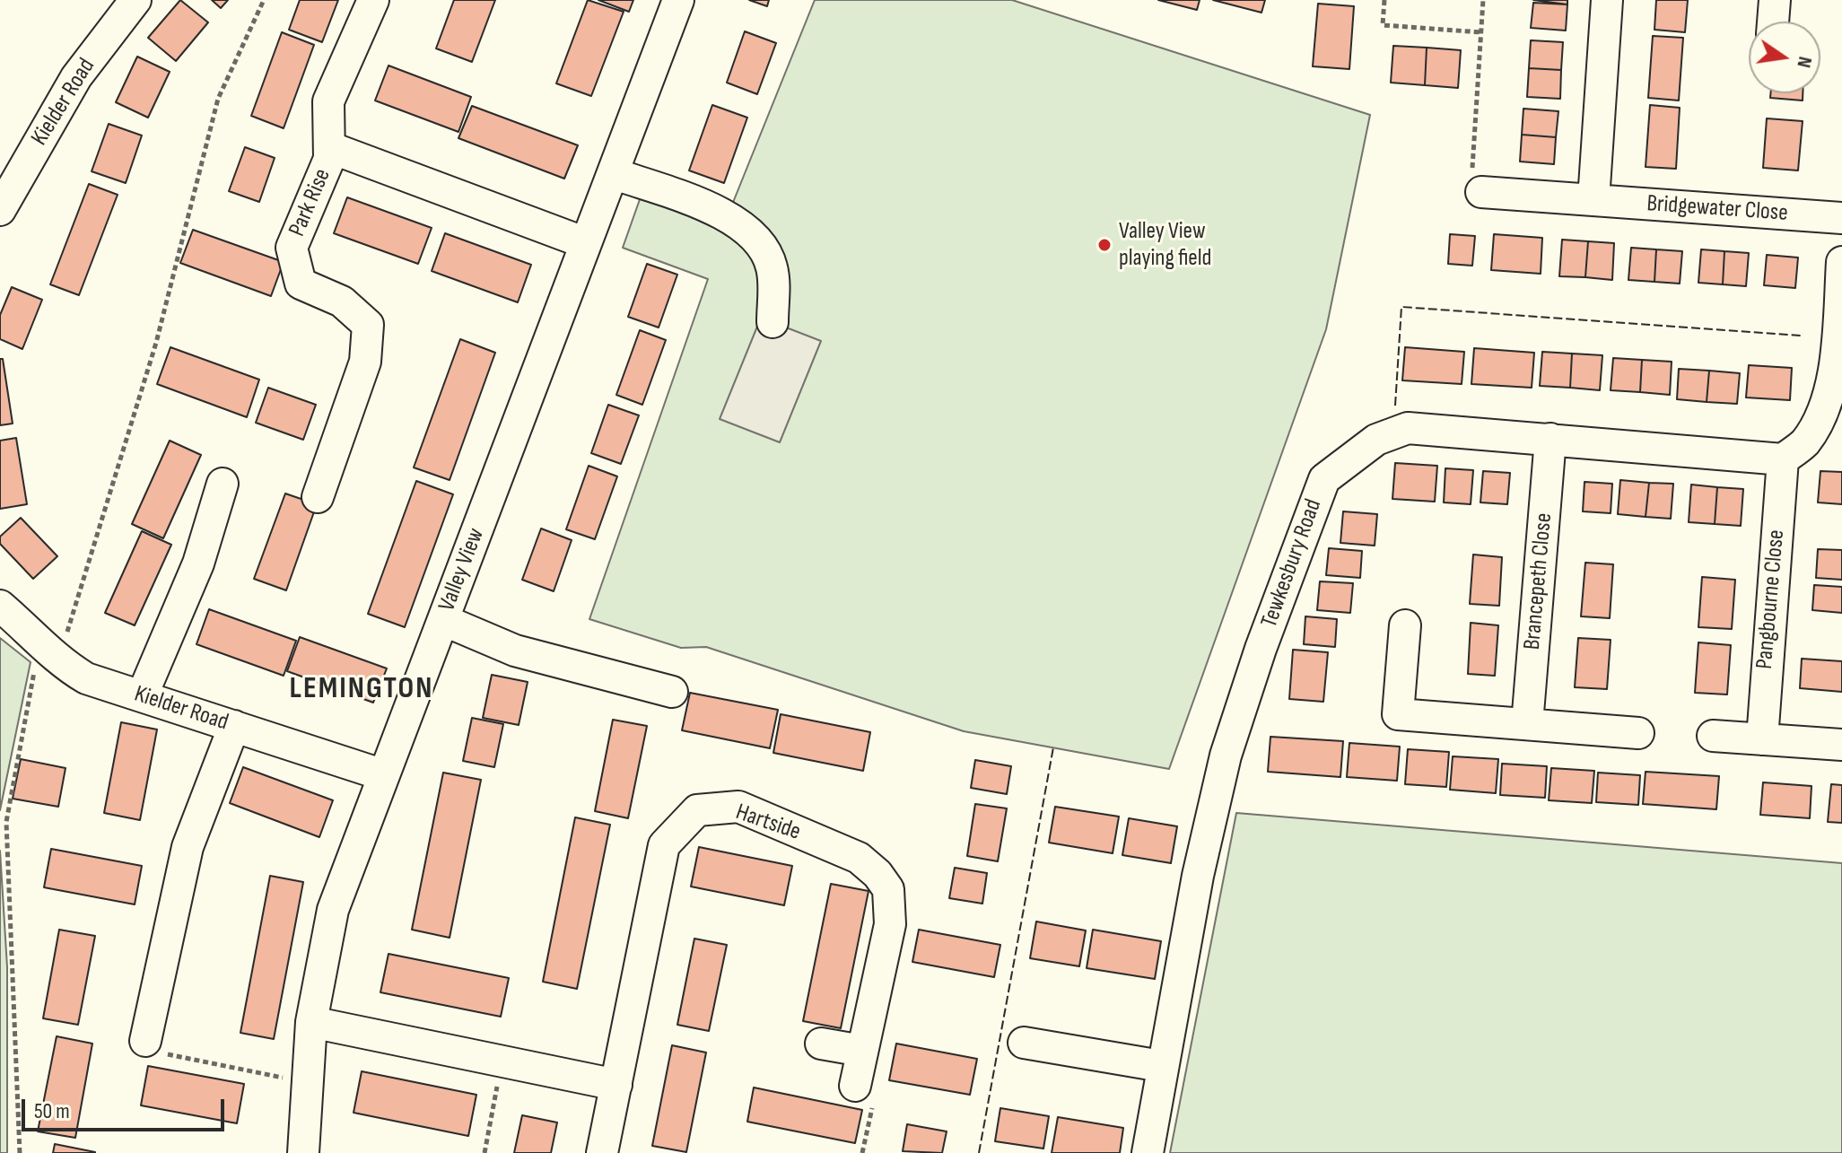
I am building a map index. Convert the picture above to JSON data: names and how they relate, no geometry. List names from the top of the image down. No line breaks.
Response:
{"streets":{"street":["Kielder Road","Park Rise","Bridgewater Close","Tewkesbury Road","Valley View","Brancepeth Close","Pangbourne Close","Hartside"]},"crossings":[["Kielder Road","Valley View"],["Tewkesbury Road","Brancepeth Close"],["Tewkesbury Road","Pangbourne Close"]],"districts":["LEMINGTON"],"places":["Valley View playing field"],"scale_bar":"50 m","north":"right"}
